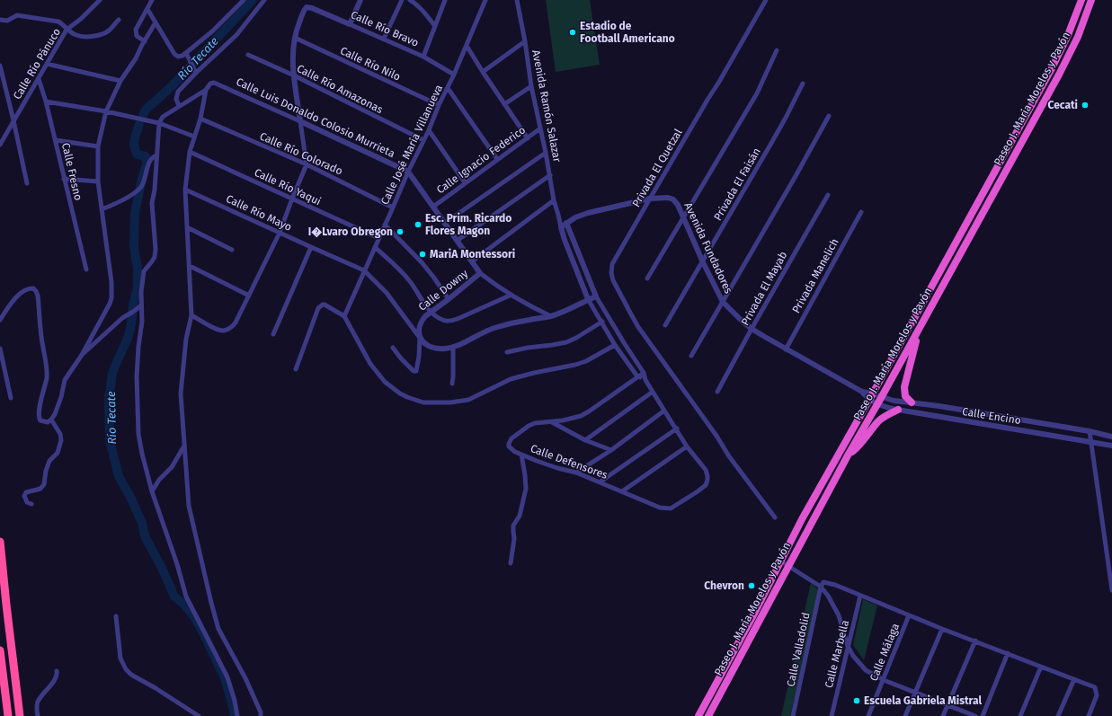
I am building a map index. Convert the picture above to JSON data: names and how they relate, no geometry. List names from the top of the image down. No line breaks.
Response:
{"streets":{"highway":["Paseo J. María Morelos y Pavón"],"street":["Calle Río Bravo","Calle Río Pánuco","Calle Río Nilo","Calle Río Amazonas","Avenida Ramón Salazar","Calle Luis Donaldo Colosio Murrieta","Calle José María Villanueva","Calle Río Colorado","Calle Ignacio Federico","Privada El Quetzal","Calle Fresno","Privada El Faisán","Calle Río Yaqui","Calle Río Mayo","Avenida Fundadores","Privada Manelich","Privada El Mayab","Calle Downy","Calle Encino","Calle Defensores","Calle Valladolid","Calle Málaga","Calle Marbella"]},"crossings":[["Calle Río Bravo","Calle Río Nilo"],["Calle Río Bravo","Calle José María Villanueva"],["Calle Río Pánuco","Calle Fresno"],["Calle Río Nilo","Calle José María Villanueva"],["Calle Río Amazonas","Calle José María Villanueva"],["Paseo J. María Morelos y Pavón","Avenida Fundadores"],["Paseo J. María Morelos y Pavón","Calle Encino"],["Avenida Ramón Salazar","Calle Ignacio Federico"],["Avenida Ramón Salazar","Avenida Fundadores"],["Avenida Ramón Salazar","Calle Defensores"],["Calle Luis Donaldo Colosio Murrieta","Calle José María Villanueva"],["Calle José María Villanueva","Calle Río Colorado"],["Calle José María Villanueva","Calle Río Yaqui"],["Calle José María Villanueva","Calle Río Mayo"],["Privada El Quetzal","Avenida Fundadores"],["Privada El Faisán","Avenida Fundadores"],["Avenida Fundadores","Privada Manelich"],["Avenida Fundadores","Privada El Mayab"],["Avenida Fundadores","Calle Encino"]],"water":["Río Tecate"],"places":["Estadio de Football Americano","Cecati","Esc. Prim. Ricardo Flores Magon","I�Lvaro Obregon","MariA Montessori","Chevron","Escuela Gabriela Mistral"]}
